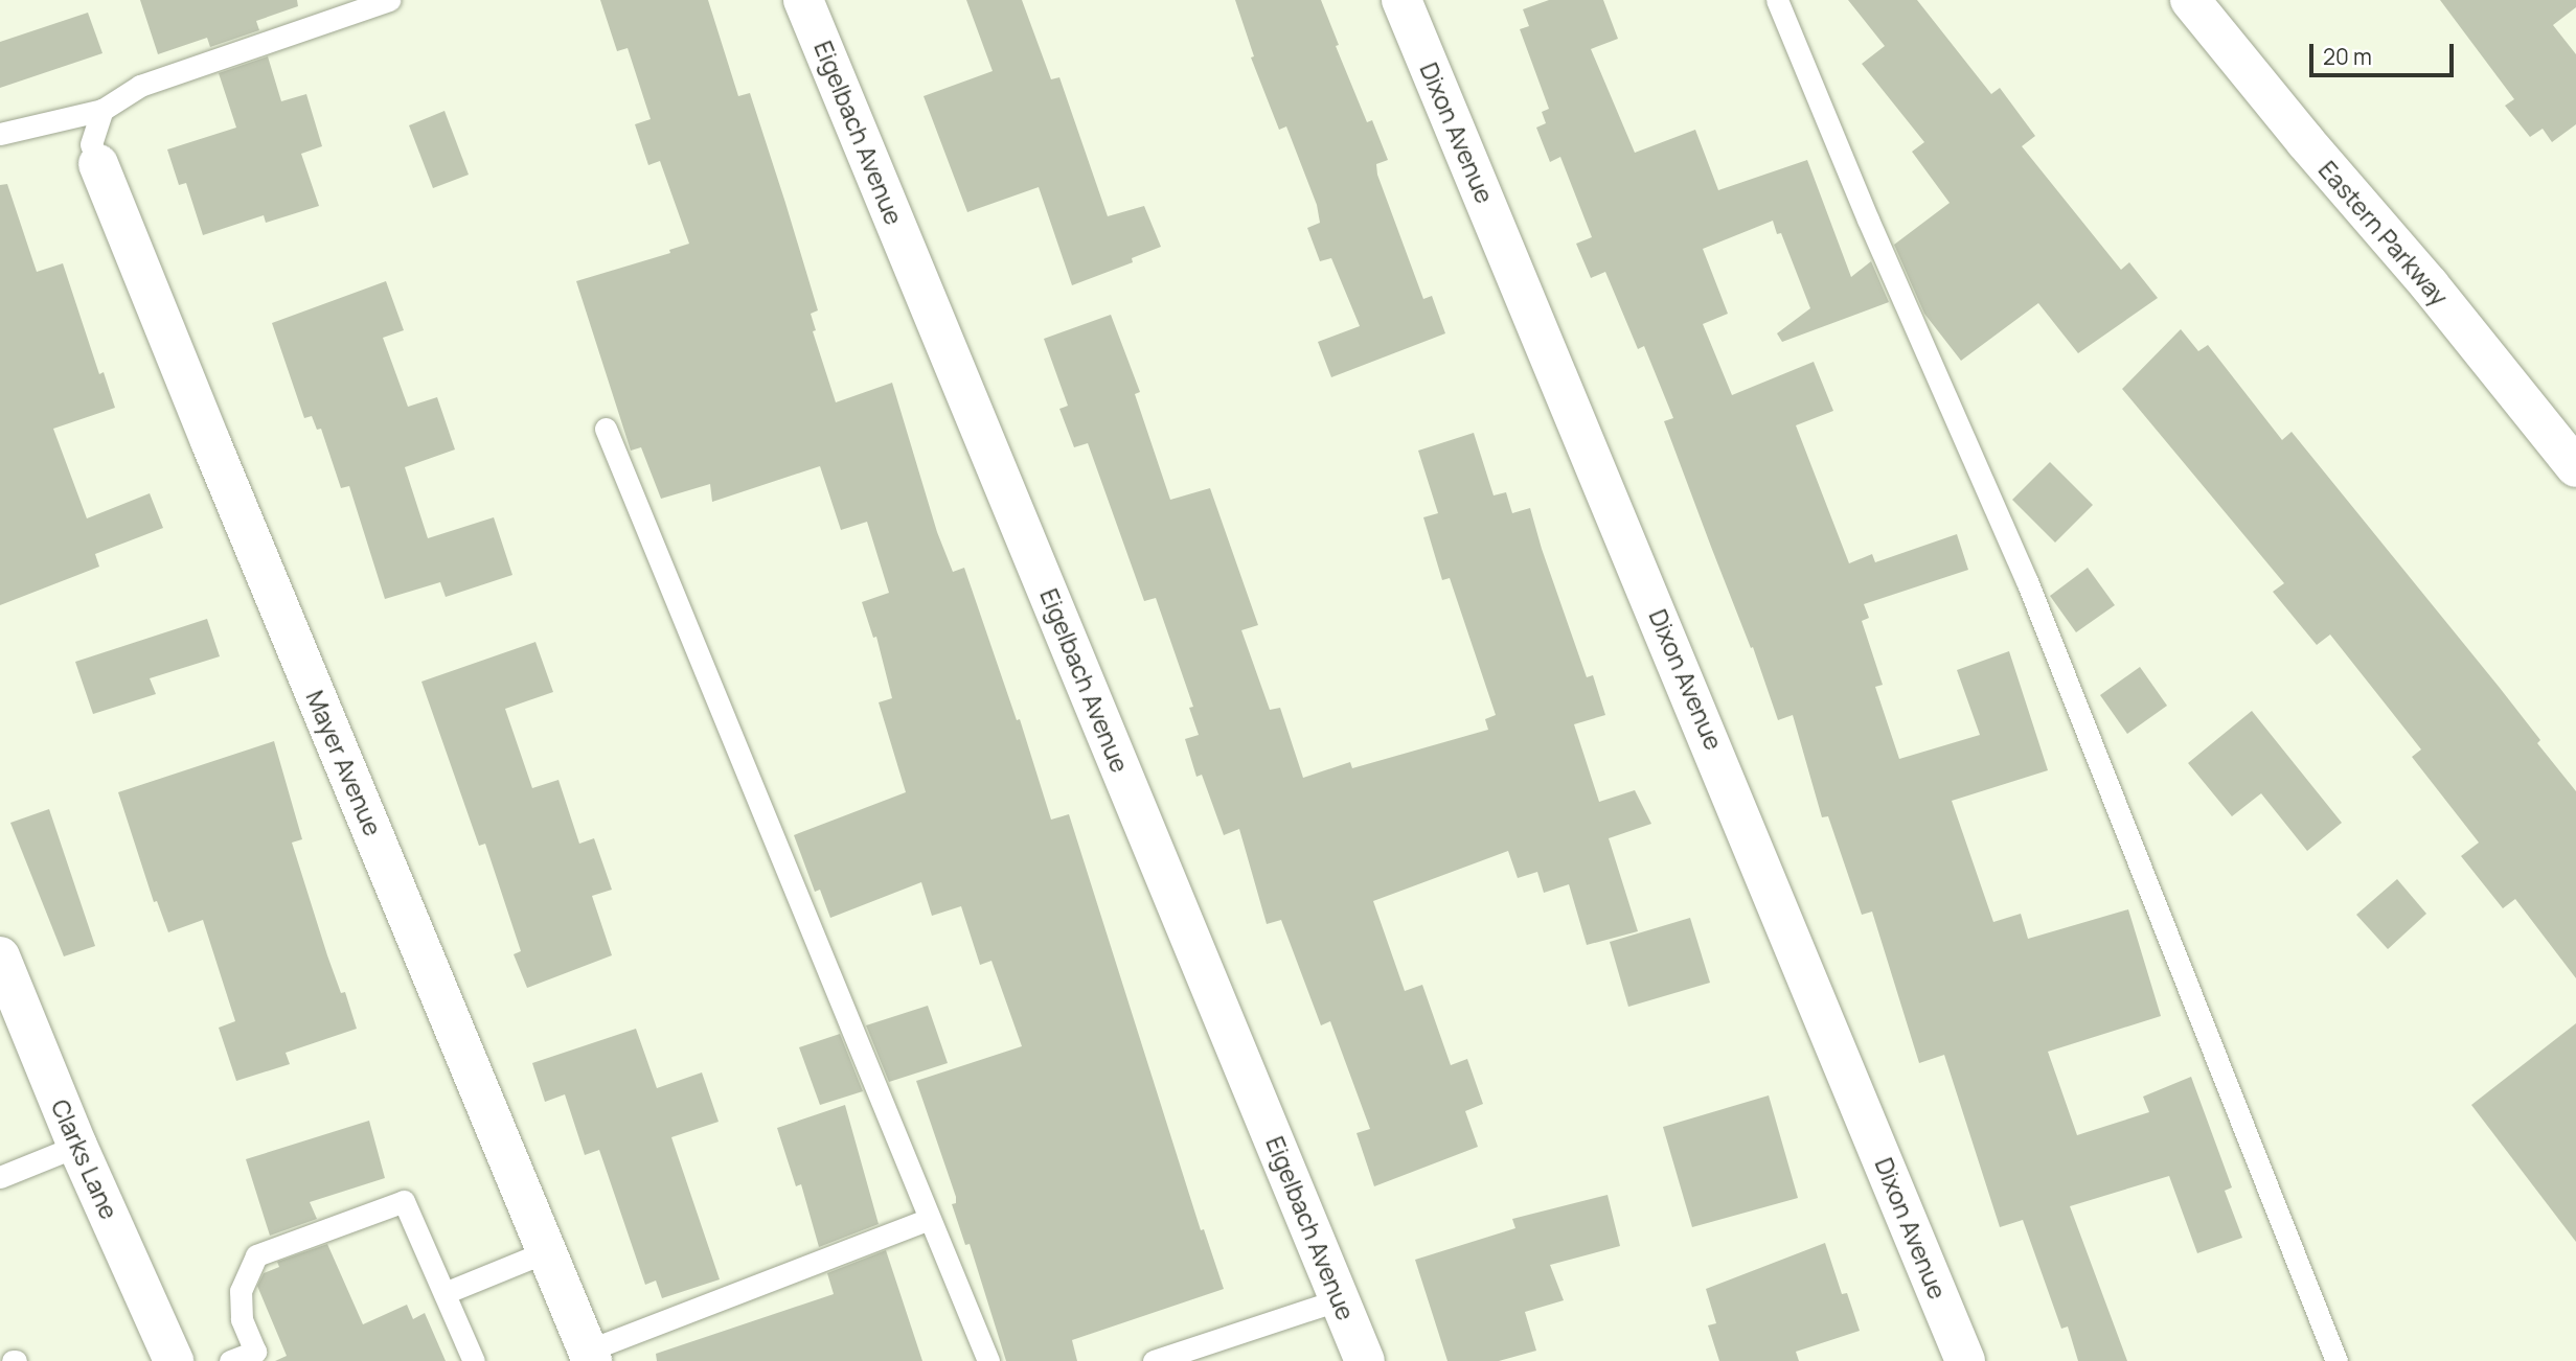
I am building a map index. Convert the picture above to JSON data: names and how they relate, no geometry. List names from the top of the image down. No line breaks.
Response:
{"streets":{"street":["Eigelbach Avenue","Dixon Avenue","Eastern Parkway","Mayer Avenue","Clarks Lane"]},"scale_bar":"20 m"}
